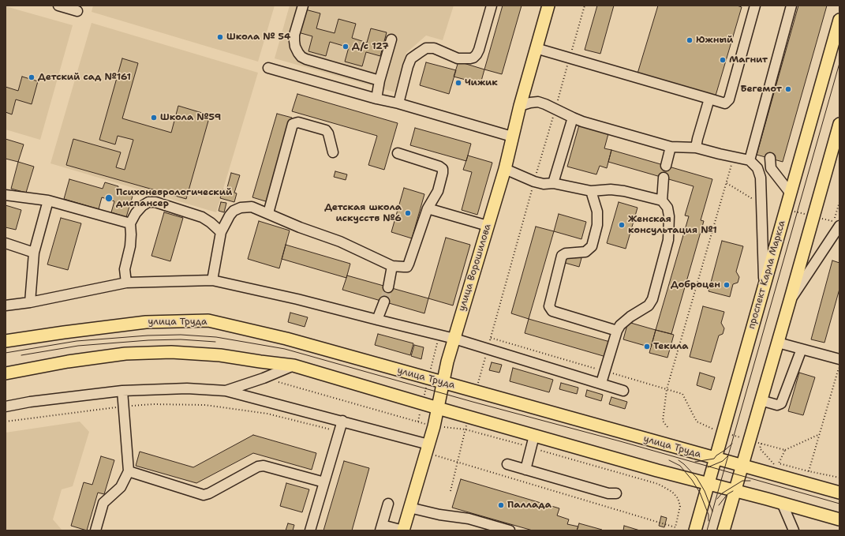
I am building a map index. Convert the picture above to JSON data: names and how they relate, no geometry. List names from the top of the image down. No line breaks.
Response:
{"streets":{"main road":["улица Ворошилова","проспект Карла Маркса","улица Труда"]},"crossings":[["улица Ворошилова","улица Труда"],["проспект Карла Маркса","улица Труда"]],"places":["Школа № 54","Южный","Д/с 127","Магнит","Детский сад №161","Чижик","Бегемот","Школа №59","Психоневрологический диспансер","Детская школа искусств №6","Женская консультация №1","Доброцен","Текила","Паллада"]}
